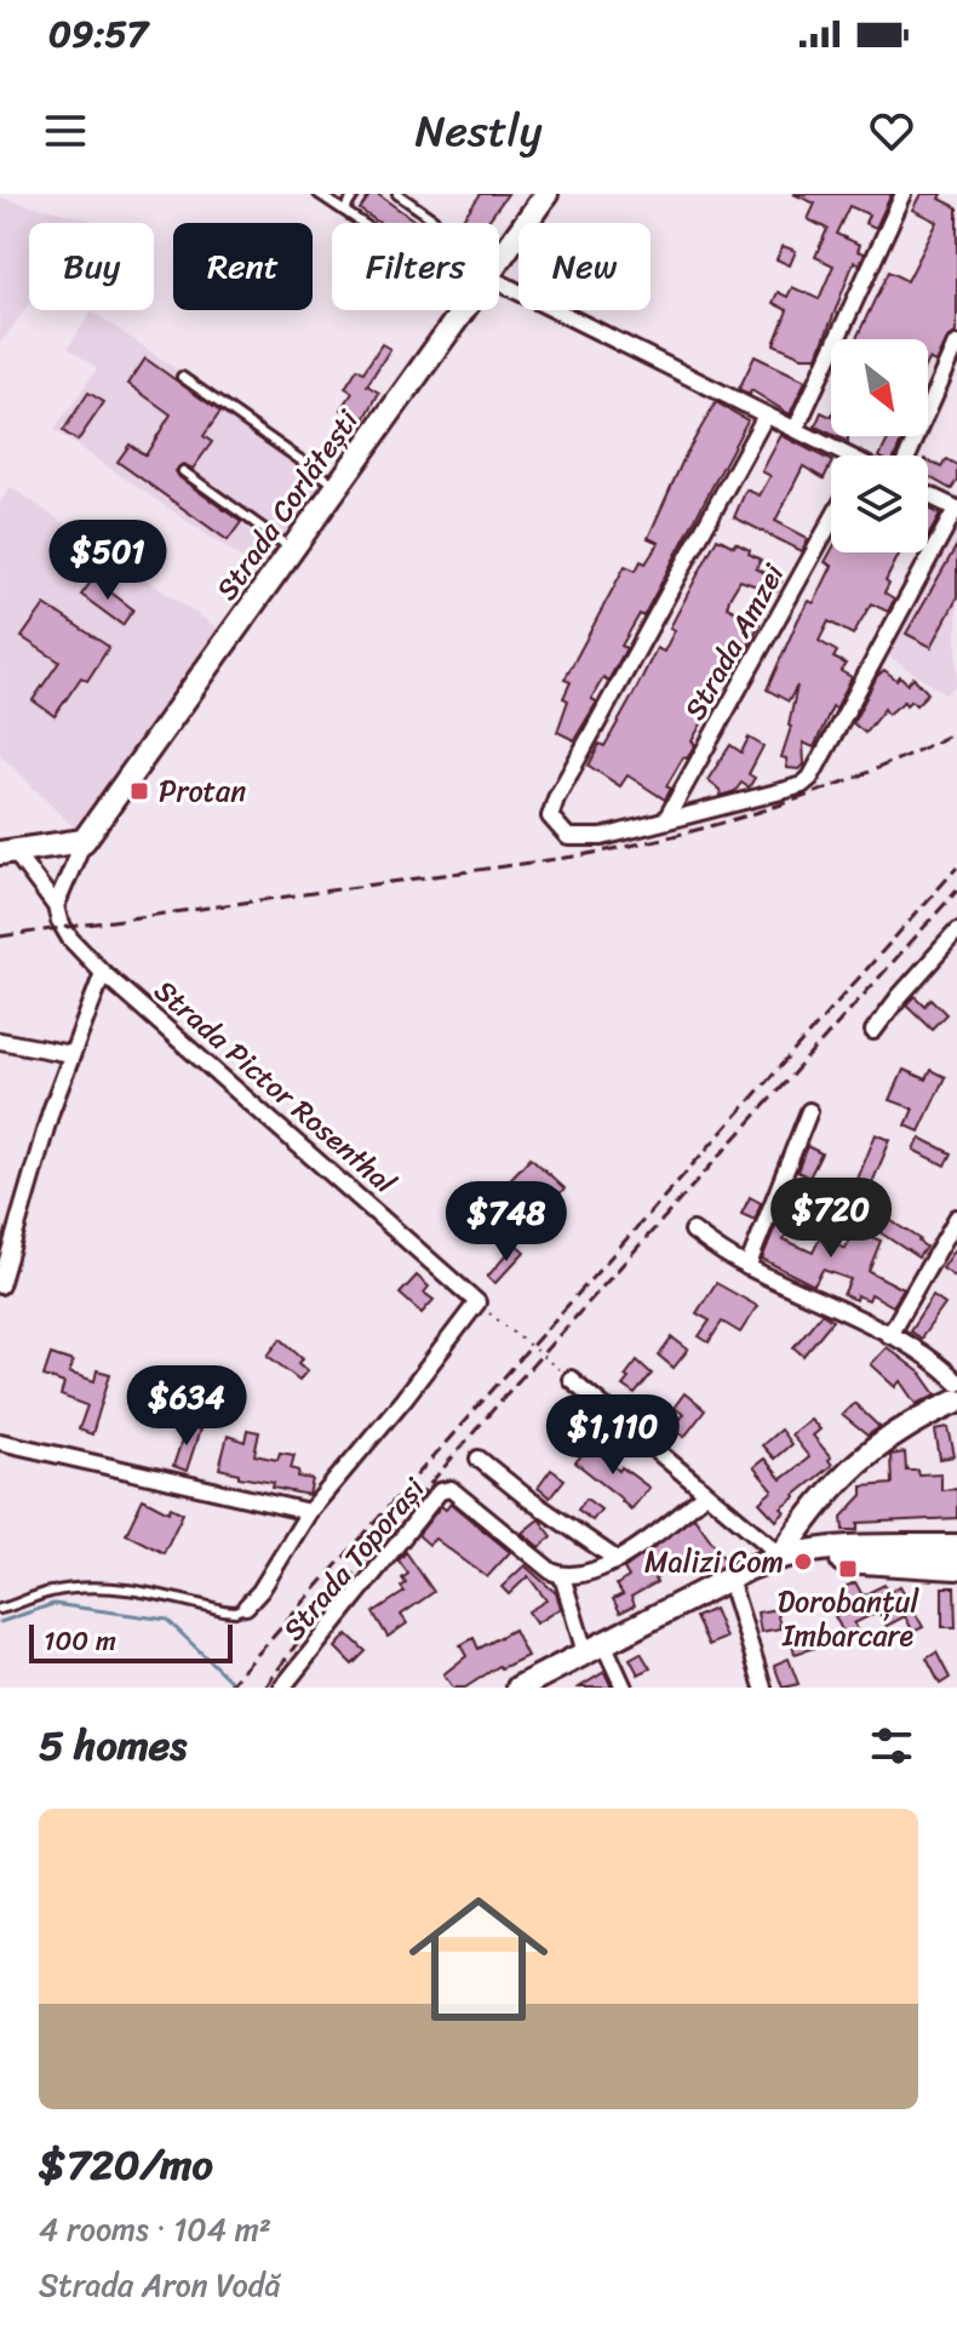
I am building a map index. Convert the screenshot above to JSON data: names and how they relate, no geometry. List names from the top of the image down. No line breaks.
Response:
{"streets":{"street":["Strada Corlătești","Strada Amzei","Strada Pictor Rosenthal","Strada Toporași"]},"crossings":[["Strada Corlătești","Strada Pictor Rosenthal"]],"places":{"transit":["Protan","Dorobanțul Imbarcare"],"other":["Malizi Com"]},"scale_bar":"100 m","north":"bottom right","page":{"status":"09:57","header":"Nestly","chip":["Buy","Rent","Filters","New"],"price":["$501","$720","$748","$634","$1,110"],"scale":"100 m","heading":"5 homes","list":[{"name":"$720/mo","note":"4 rooms · 104 m² · Strada Aron Vodă"}]}}
